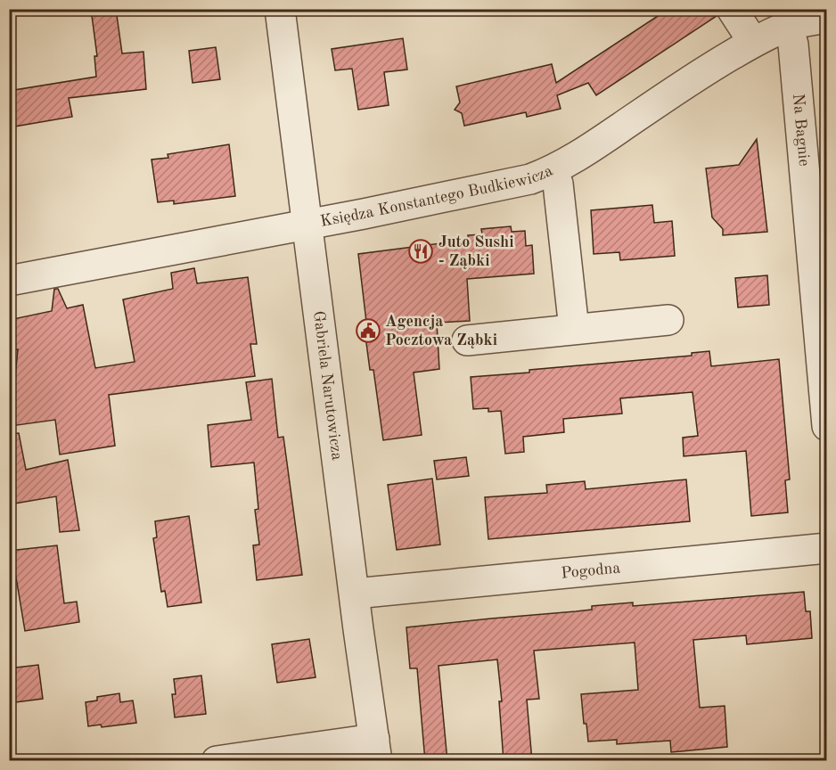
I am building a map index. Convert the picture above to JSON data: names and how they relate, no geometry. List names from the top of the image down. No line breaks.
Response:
{"streets":{"street":["Na Bagnie","Księdza Konstantego Budkiewicza","Gabriela Narutowicza","Pogodna"]},"crossings":[["Na Bagnie","Księdza Konstantego Budkiewicza"],["Księdza Konstantego Budkiewicza","Gabriela Narutowicza"],["Gabriela Narutowicza","Pogodna"]],"places":{"restaurant":["Juto Sushi - Ząbki"],"public building":["Agencja Pocztowa Ząbki"]}}
